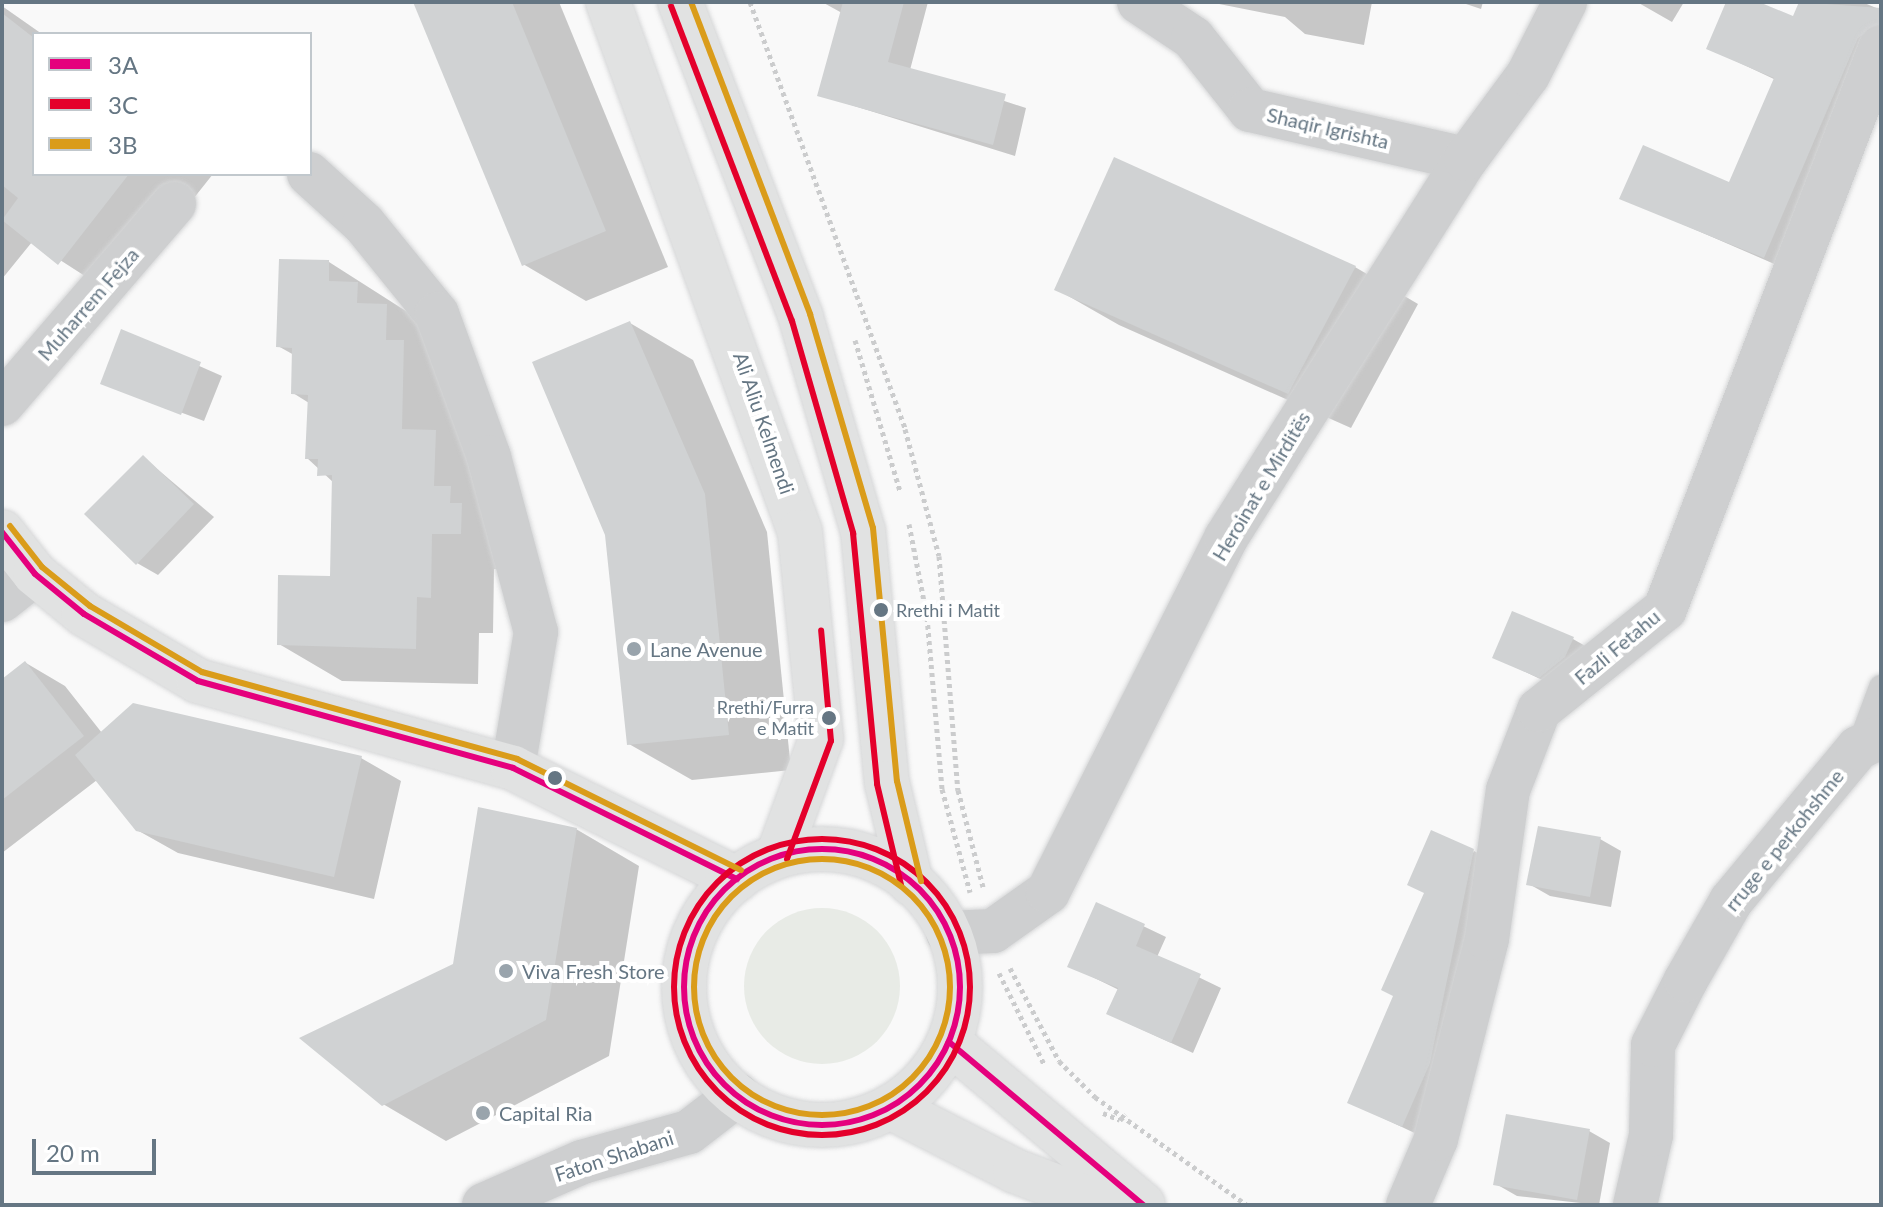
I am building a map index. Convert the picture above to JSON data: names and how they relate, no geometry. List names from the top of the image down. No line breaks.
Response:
{"streets":{"street":["Shaqir Igrishta","Muharrem Fejza","Ali Aliu Kelmendi","Heroinat e Mirditës","Fazli Fetahu","rruge e perkohshme","Faton Shabani"]},"crossings":[["Shaqir Igrishta","Heroinat e Mirditës"],["Ali Aliu Kelmendi","Faton Shabani"]],"places":["Rrethi i Matit","Lane Avenue","Rrethi/Furra e Matit","Viva Fresh Store","Capital Ria"],"lines":["transit line 3B","transit line 3C","transit line 3A"],"legend":["3A","3C","3B"],"scale_bar":"20 m"}
